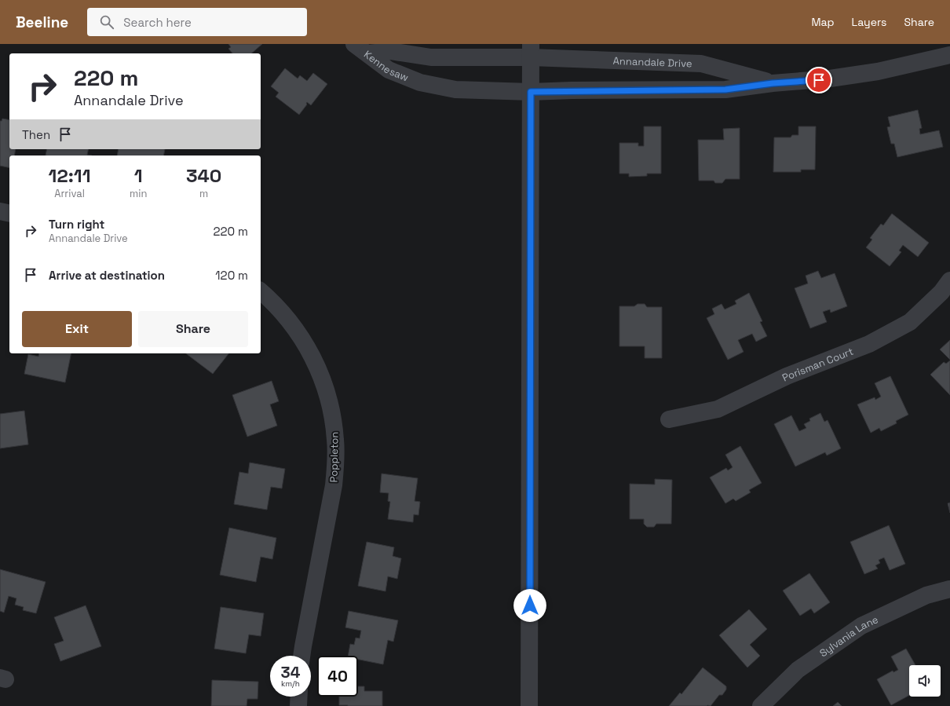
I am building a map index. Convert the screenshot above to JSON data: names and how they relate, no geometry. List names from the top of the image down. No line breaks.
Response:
{"streets":{"street":["Annandale Drive","Kennesaw","Porisman Court","Poppleton","Sylvania Lane"]},"crossings":[["Annandale Drive","Kennesaw"]],"page":{"header":"Beeline","search":"Search here","nav":["Map","Layers","Share"],"turn":["220 m","Annandale Drive"],"then":"Then","eta":["12:11","Arrival","1","min","340","m"],"list":[{"name":"Turn right","note":"Annandale Drive","value":"220 m"},{"name":"Arrive at destination","value":"120 m"}],"buttons":["Exit","Share"],"speed":"34 km/h","limit":"40"}}
